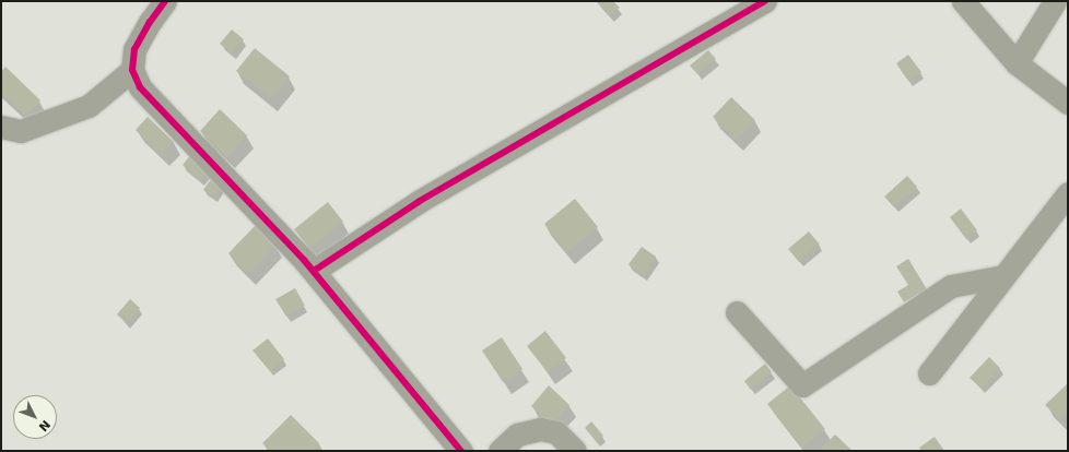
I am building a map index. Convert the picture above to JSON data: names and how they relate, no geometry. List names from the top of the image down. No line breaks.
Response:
{"north":"bottom right"}
